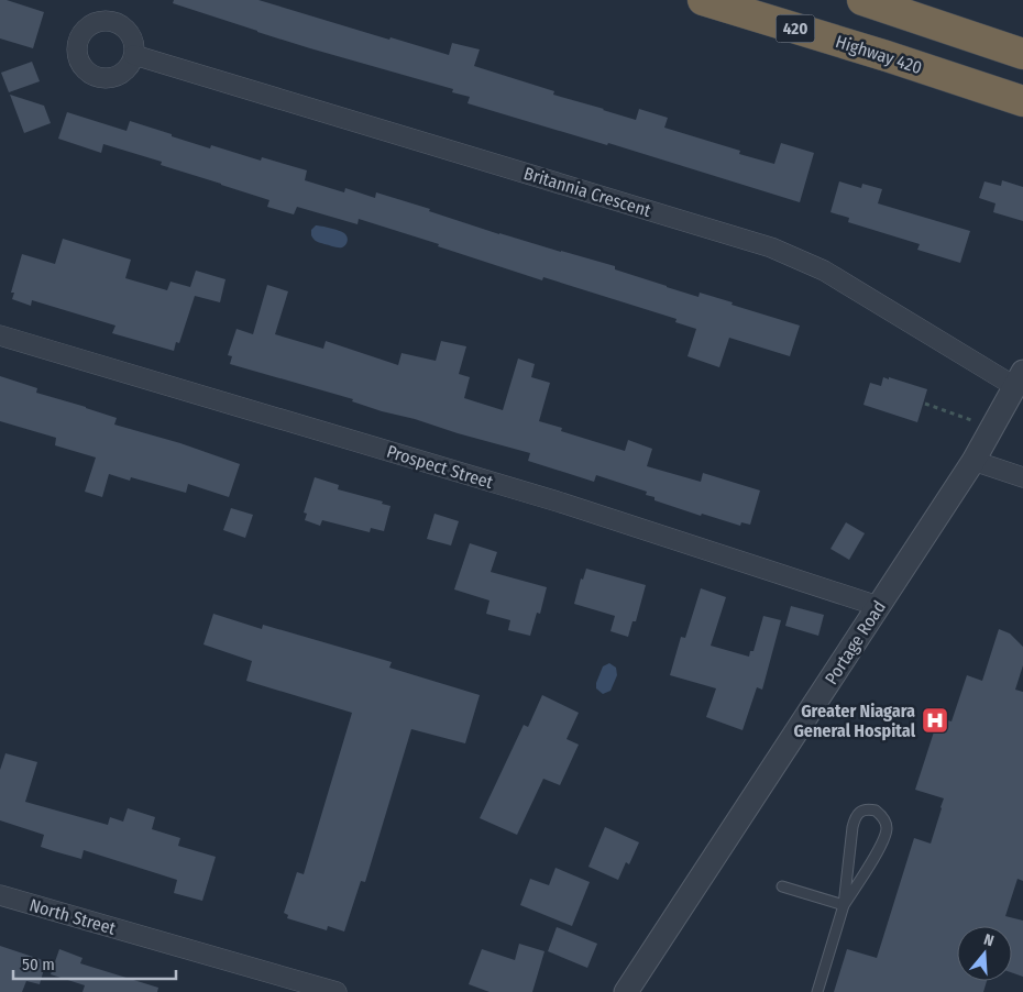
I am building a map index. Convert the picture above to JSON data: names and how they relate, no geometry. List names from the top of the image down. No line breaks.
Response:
{"streets":{"highway":["420","Highway 420"],"street":["Britannia Crescent","Prospect Street","Portage Road","North Street"]},"crossings":[["Britannia Crescent","Portage Road"],["Prospect Street","Portage Road"]],"places":{"hospital":["Greater Niagara General Hospital"]},"scale_bar":"50 m","north":"top"}
